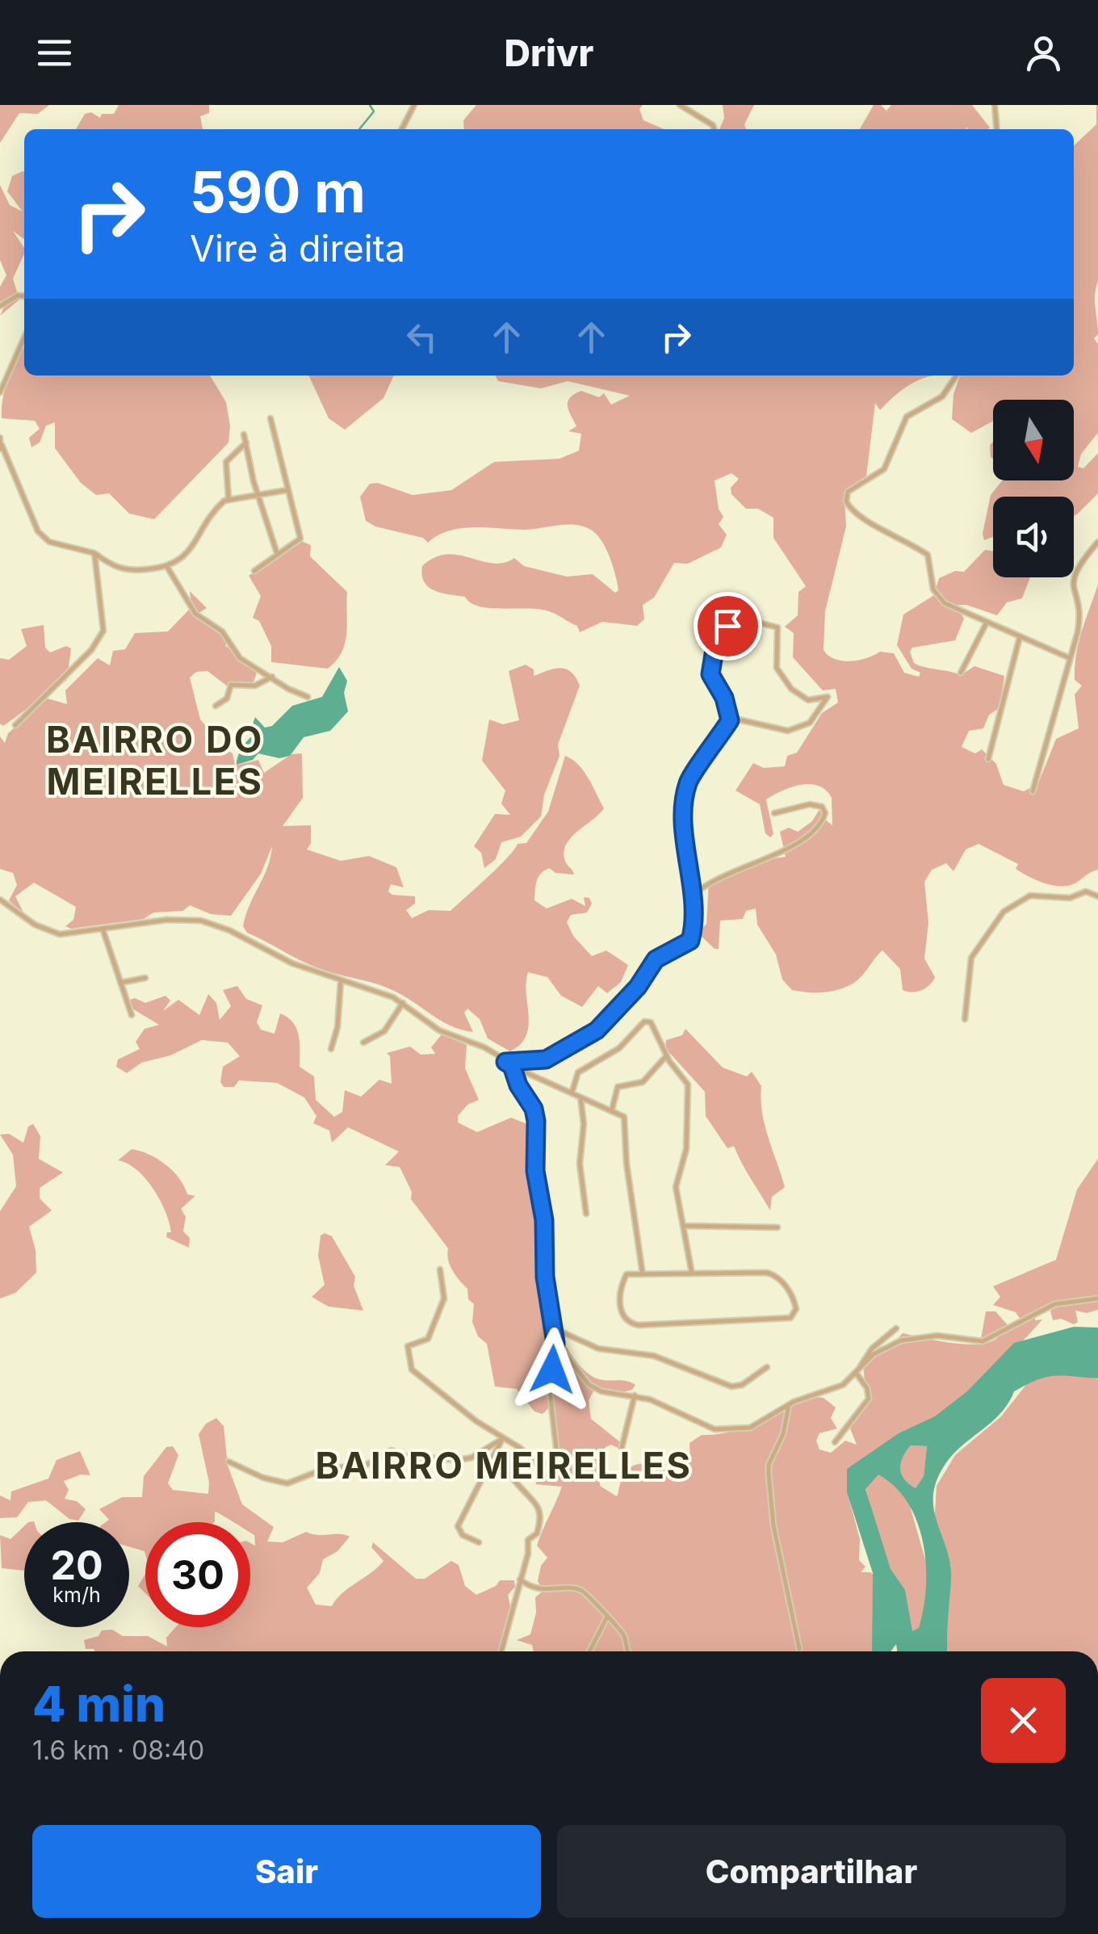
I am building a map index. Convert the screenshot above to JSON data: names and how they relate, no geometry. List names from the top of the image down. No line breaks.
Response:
{"districts":["BAIRRO DO MEIRELLES","BAIRRO MEIRELLES"],"north":"bottom","page":{"header":"Drivr","turn":["590 m","Vire à direita"],"speed":"20 km/h","limit":"30","heading":["4 min","1.6 km · 08:40"],"buttons":["Sair","Compartilhar"]}}
